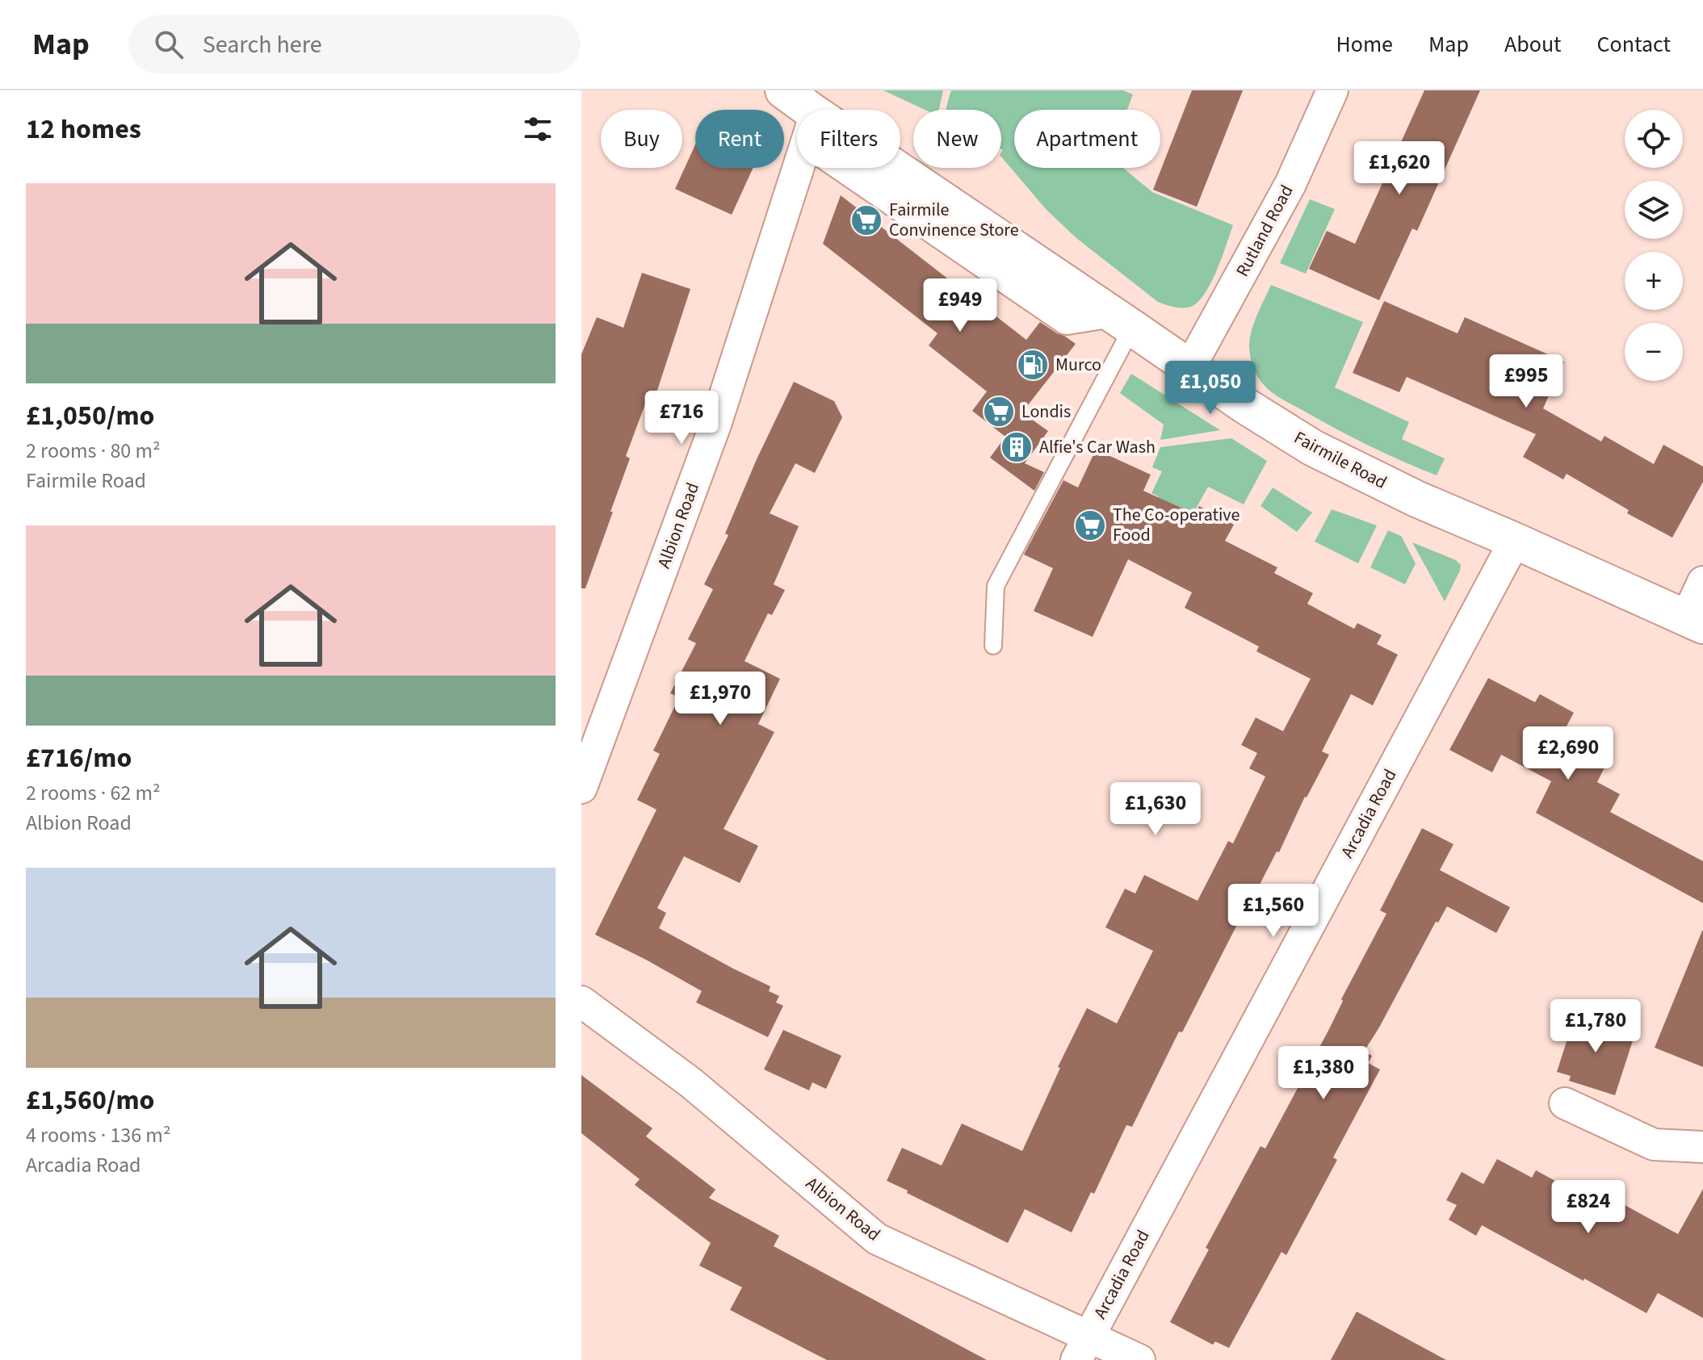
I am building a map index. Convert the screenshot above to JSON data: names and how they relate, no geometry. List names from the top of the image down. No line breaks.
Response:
{"streets":{"main road":["Fairmile Road"],"street":["Rutland Road","Albion Road","Arcadia Road"]},"crossings":[["Rutland Road","Fairmile Road"],["Fairmile Road","Arcadia Road"],["Albion Road","Arcadia Road"]],"places":{"supermarket":["Fairmile Convinence Store","Londis","The Co-operative Food"],"fuel station":["Murco"],"building":["Alfie's Car Wash"]},"page":{"header":"Map","search":"Search here","nav":["Home","Map","About","Contact"],"heading":"12 homes","map_buttons":["+","−"],"chip":["Buy","Rent","Filters","New","Apartment"],"price":["£1,620","£949","£995","£1,050","£716","£1,970","£2,690","£1,630","£1,560","£1,780","£1,380","£824"],"list":[{"name":"£1,050/mo","note":"2 rooms · 80 m² · Fairmile Road"},{"name":"£716/mo","note":"2 rooms · 62 m² · Albion Road"},{"name":"£1,560/mo","note":"4 rooms · 136 m² · Arcadia Road"}]}}
